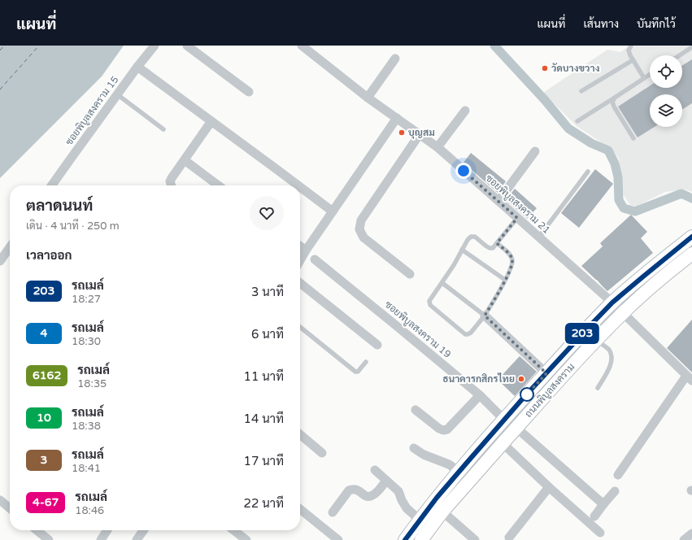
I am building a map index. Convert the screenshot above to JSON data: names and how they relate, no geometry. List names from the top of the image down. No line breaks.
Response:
{"streets":{"main road":["ถนนพิบูลสงคราม"],"street":["ซอยพิบูลสงคราม 15","ซอยพิบูลสงคราม 21","ซอยพิบูลสงคราม 19"]},"crossings":[["ซอยพิบูลสงคราม 21","ถนนพิบูลสงคราม"],["ซอยพิบูลสงคราม 19","ถนนพิบูลสงคราม"]],"places":["วัดบางขวาง","บุญสม","ธนาคารกสิกรไทย"],"lines":["bus line 203"],"page":{"header":"แผนที่","nav":["แผนที่","เส้นทาง","บันทึกไว้"],"on_map":"203","heading":[["ตลาดนนท์","เดิน · 4 นาที · 250 m"],"เวลาออก"],"list":[{"mark":"203","name":"รถเมล์","note":"18:27","value":"3 นาที"},{"mark":"4","name":"รถเมล์","note":"18:30","value":"6 นาที"},{"mark":"6162","name":"รถเมล์","note":"18:35","value":"11 นาที"},{"mark":"10","name":"รถเมล์","note":"18:38","value":"14 นาที"},{"mark":"3","name":"รถเมล์","note":"18:41","value":"17 นาที"},{"mark":"4-67","name":"รถเมล์","note":"18:46","value":"22 นาที"}]}}
